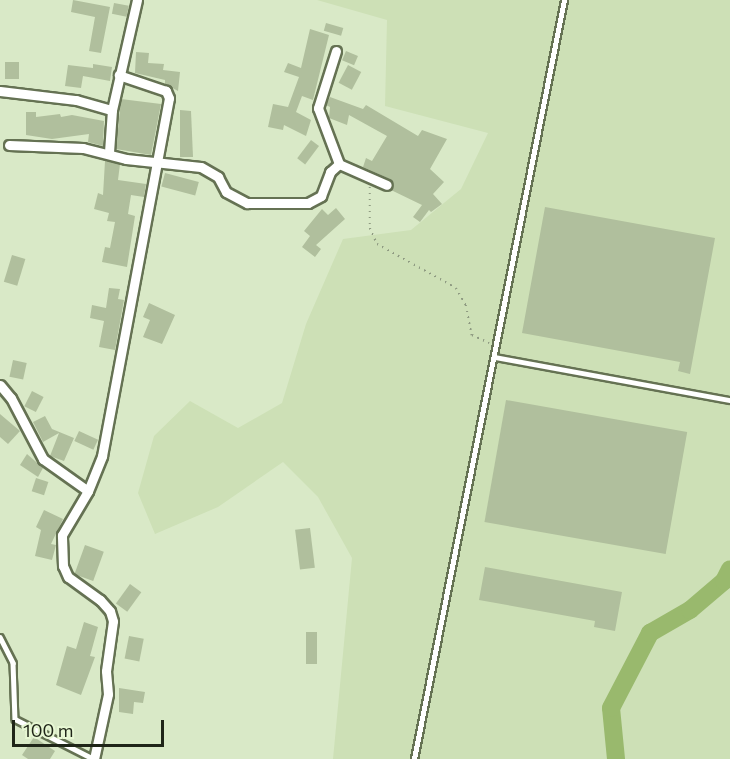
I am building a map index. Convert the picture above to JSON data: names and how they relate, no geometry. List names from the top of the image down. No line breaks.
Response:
{"scale_bar":"100 m"}
